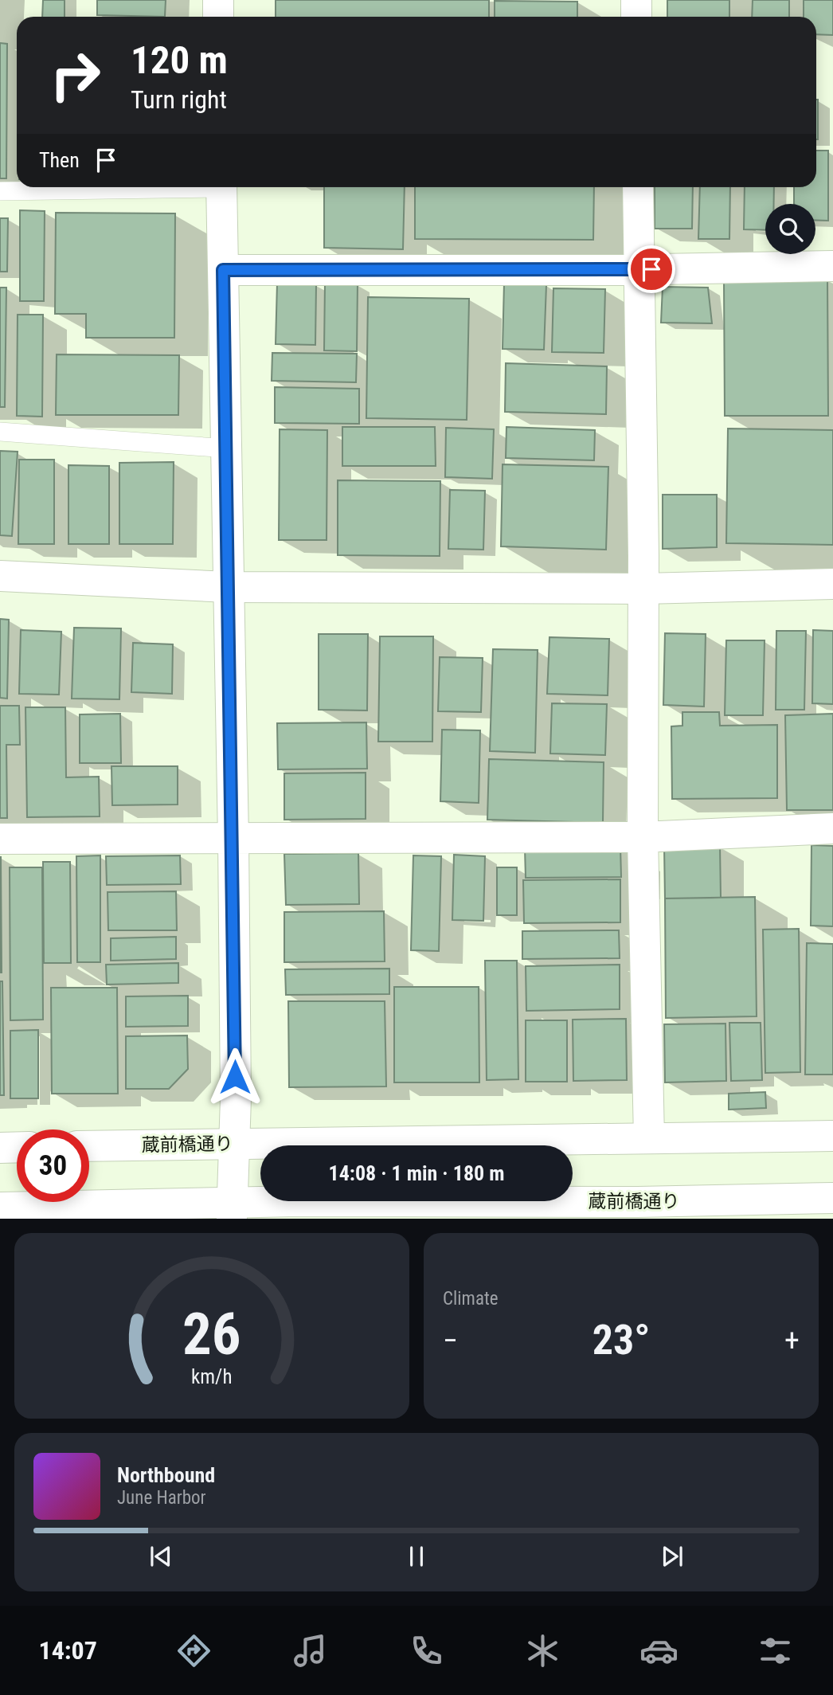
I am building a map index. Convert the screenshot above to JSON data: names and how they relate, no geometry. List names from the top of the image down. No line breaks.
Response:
{"streets":{"street":["蔵前橋通り"]},"page":{"turn":["120 m","Turn right"],"then":"Then","limit":"30","trip":"14:08 · 1 min · 180 m","tile":"Climate","heat":["−","23°","+"],"song":["Northbound","June Harbor"],"tabs":"14:07","gauge":["26","km/h"]}}
